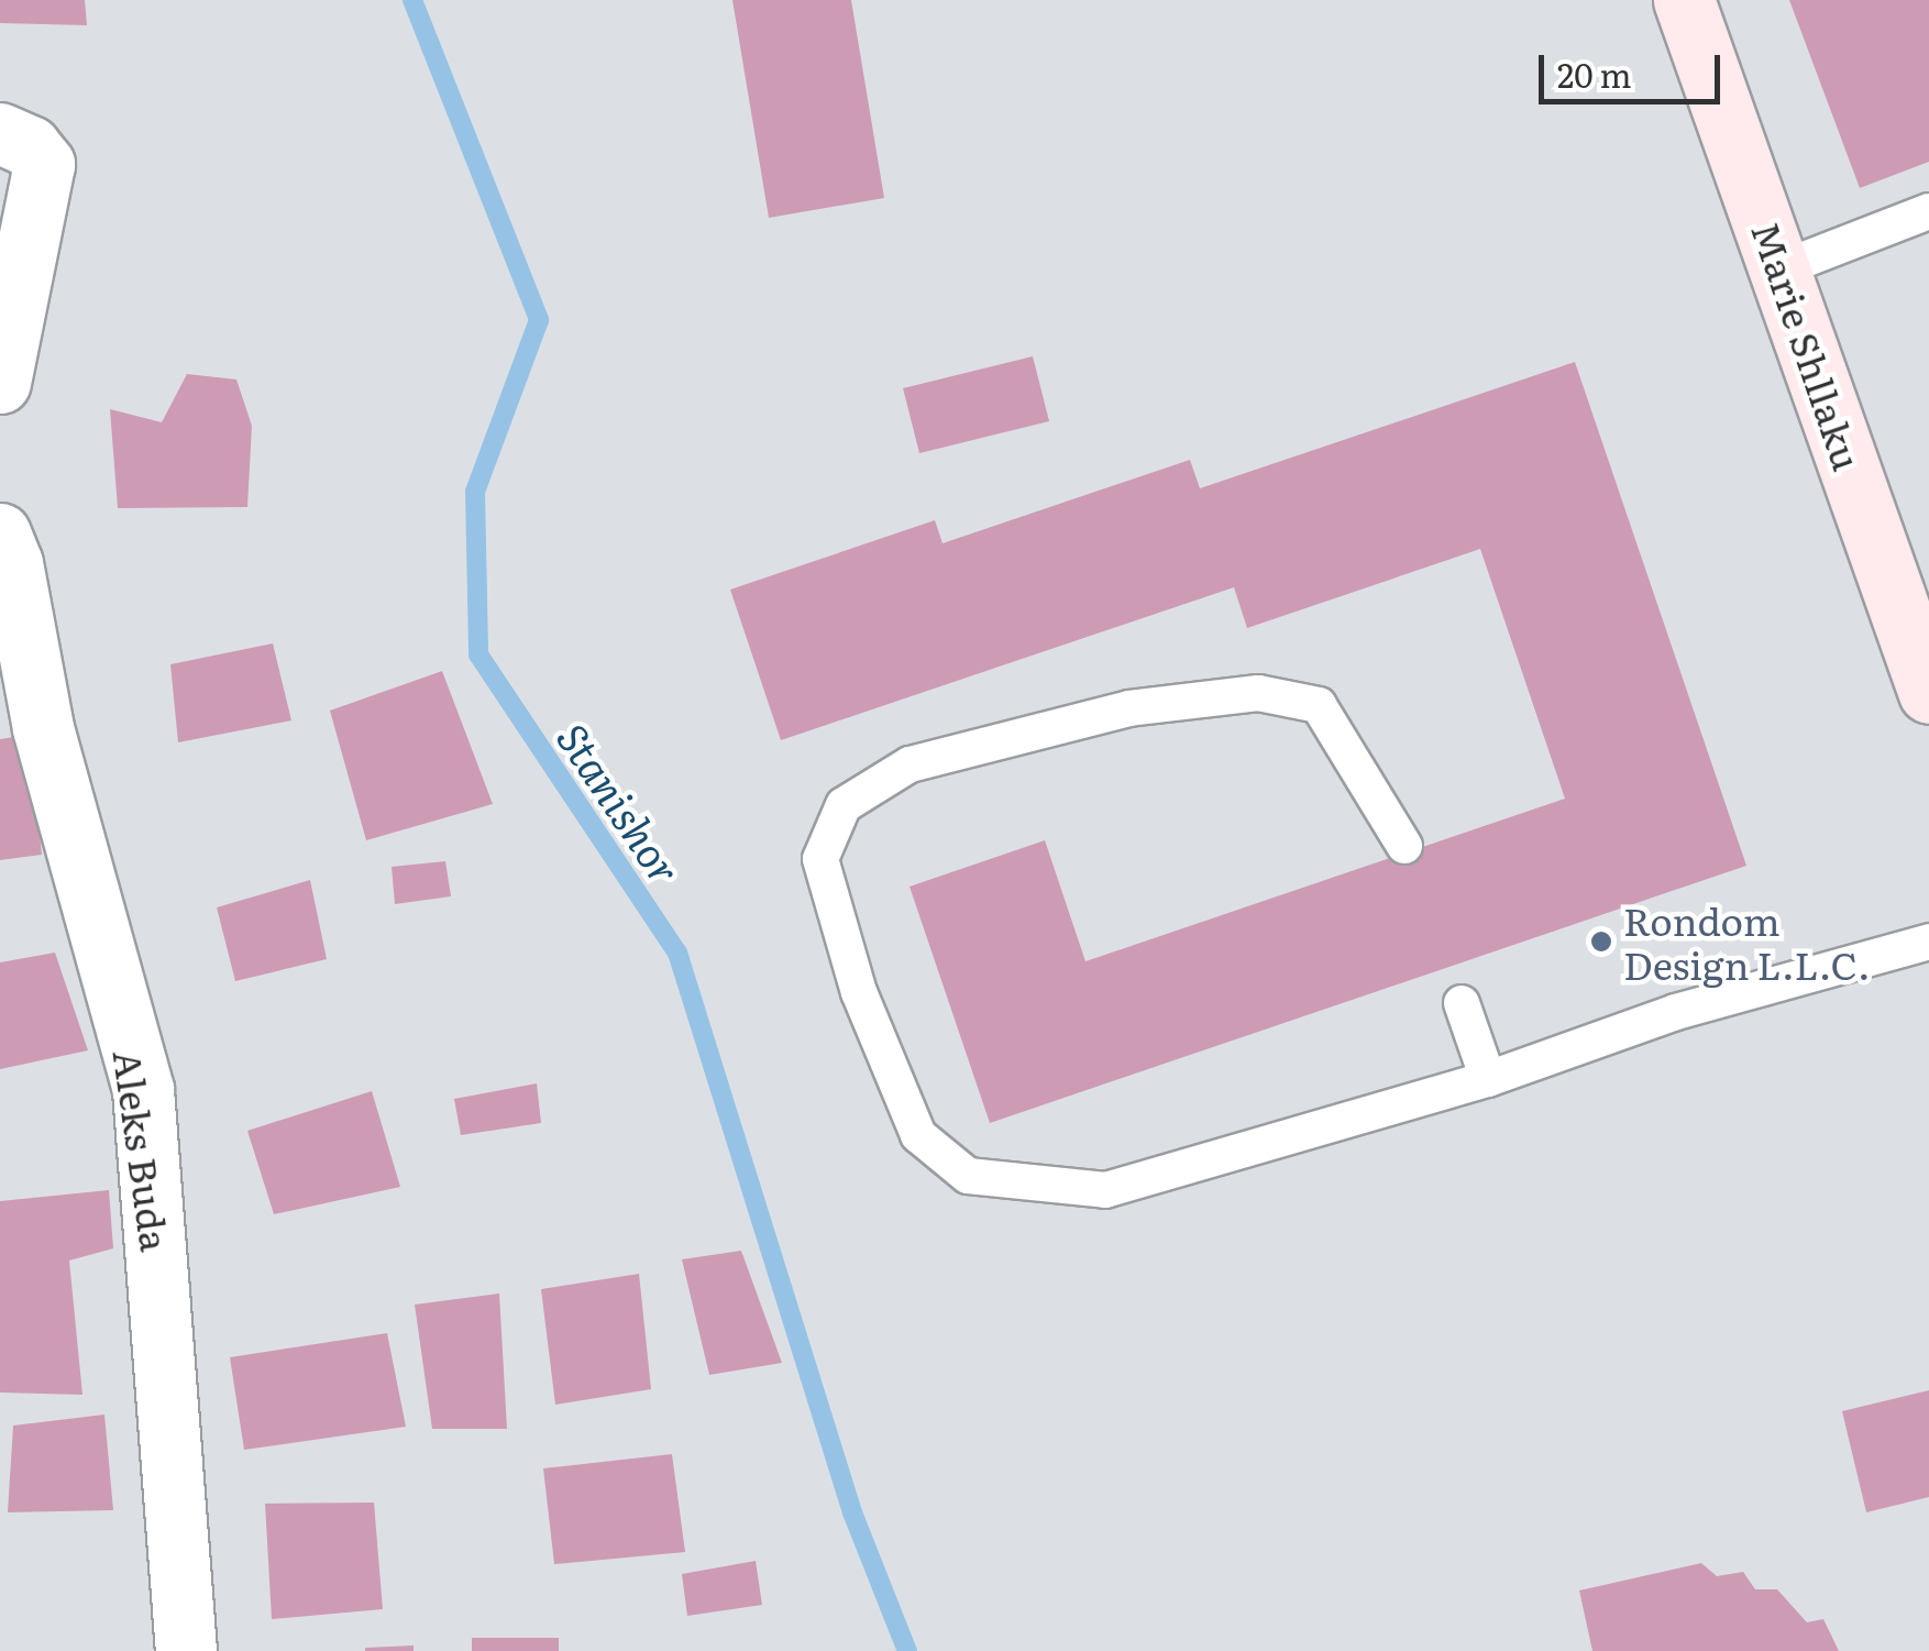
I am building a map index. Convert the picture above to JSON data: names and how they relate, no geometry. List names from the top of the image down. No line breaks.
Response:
{"streets":{"street":["Marie Shllaku","Aleks Buda"]},"water":["Stanishor"],"places":["Rondom Design L.L.C."],"scale_bar":"20 m"}
